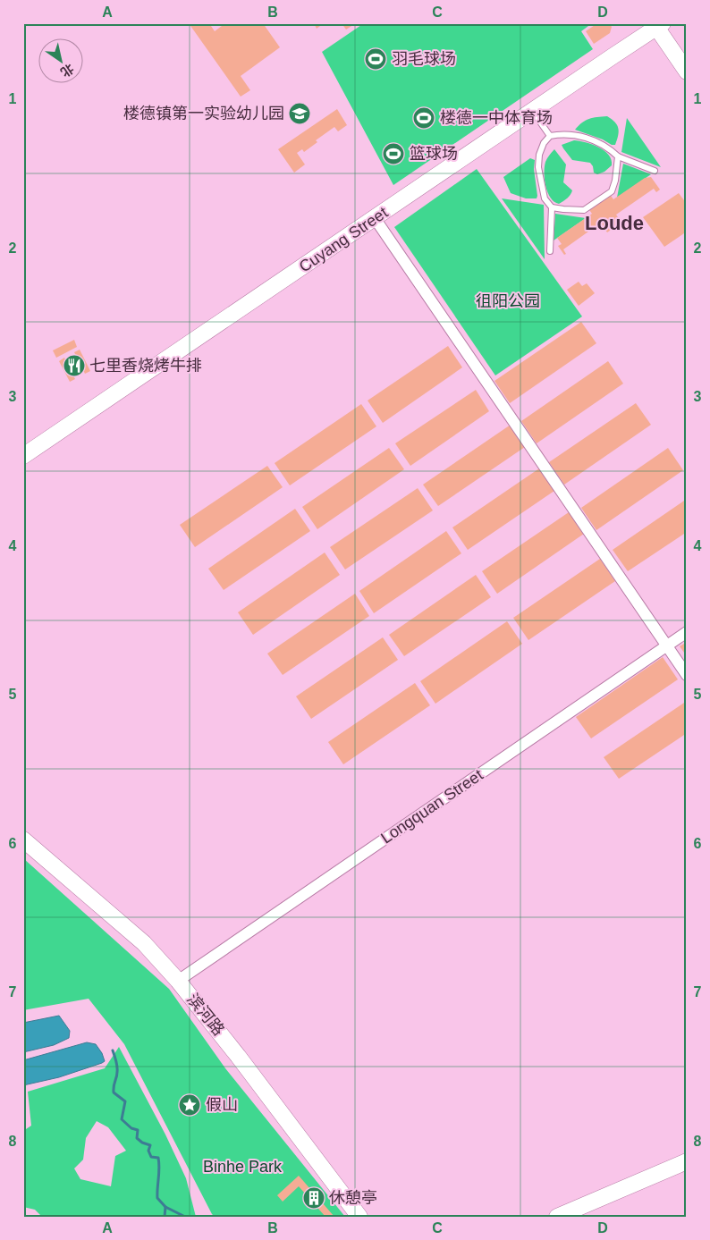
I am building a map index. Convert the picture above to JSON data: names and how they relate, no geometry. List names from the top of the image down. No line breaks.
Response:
{"streets":{"street":["Cuyang Street","Longquan Street","滨河路"]},"crossings":[["Longquan Street","滨河路"]],"districts":["Loude"],"parks":["徂阳公园","Binhe Park"],"places":{"sports":["羽毛球场","楼德一中体育场","篮球场"],"school or university":["楼德镇第一实验幼儿园"],"restaurant":["七里香烧烤牛排"],"place":["假山"],"building":["休憩亭"]},"north":"bottom right","grid":{"columns":["A","B","C","D"],"rows":["1","2","3","4","5","6","7","8"]}}
